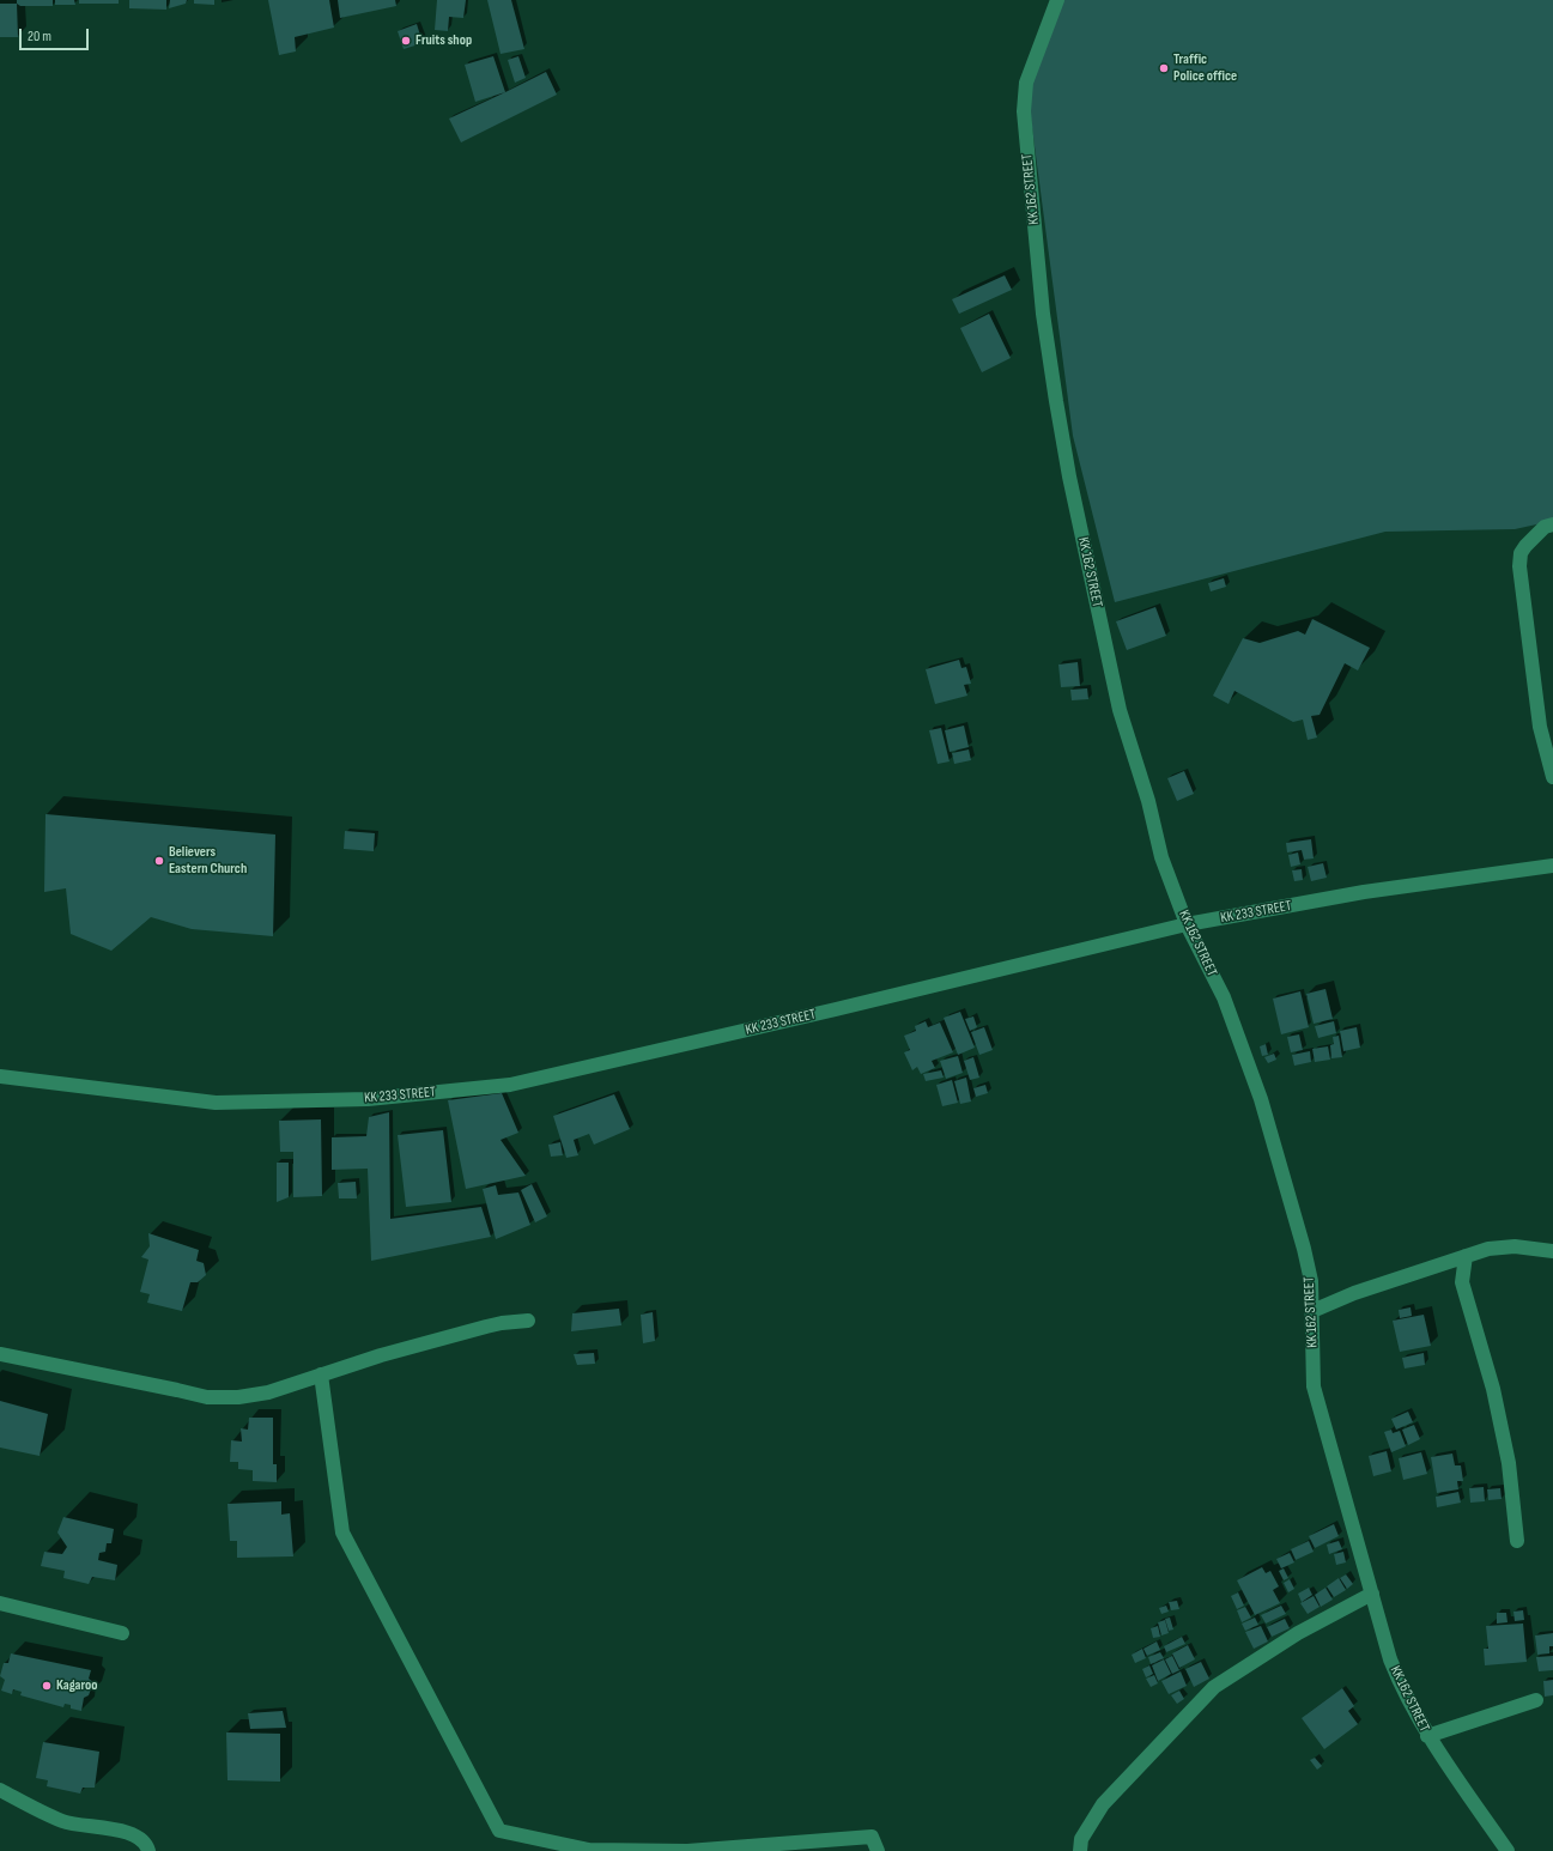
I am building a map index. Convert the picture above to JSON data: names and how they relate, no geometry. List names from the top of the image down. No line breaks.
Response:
{"streets":{"street":["KK 162 STREET","KK 233 STREET"]},"crossings":[["KK 162 STREET","KK 233 STREET"]],"places":["Fruits shop","Traffic Police office","Believers Eastern Church","Kagaroo"],"scale_bar":"20 m"}
